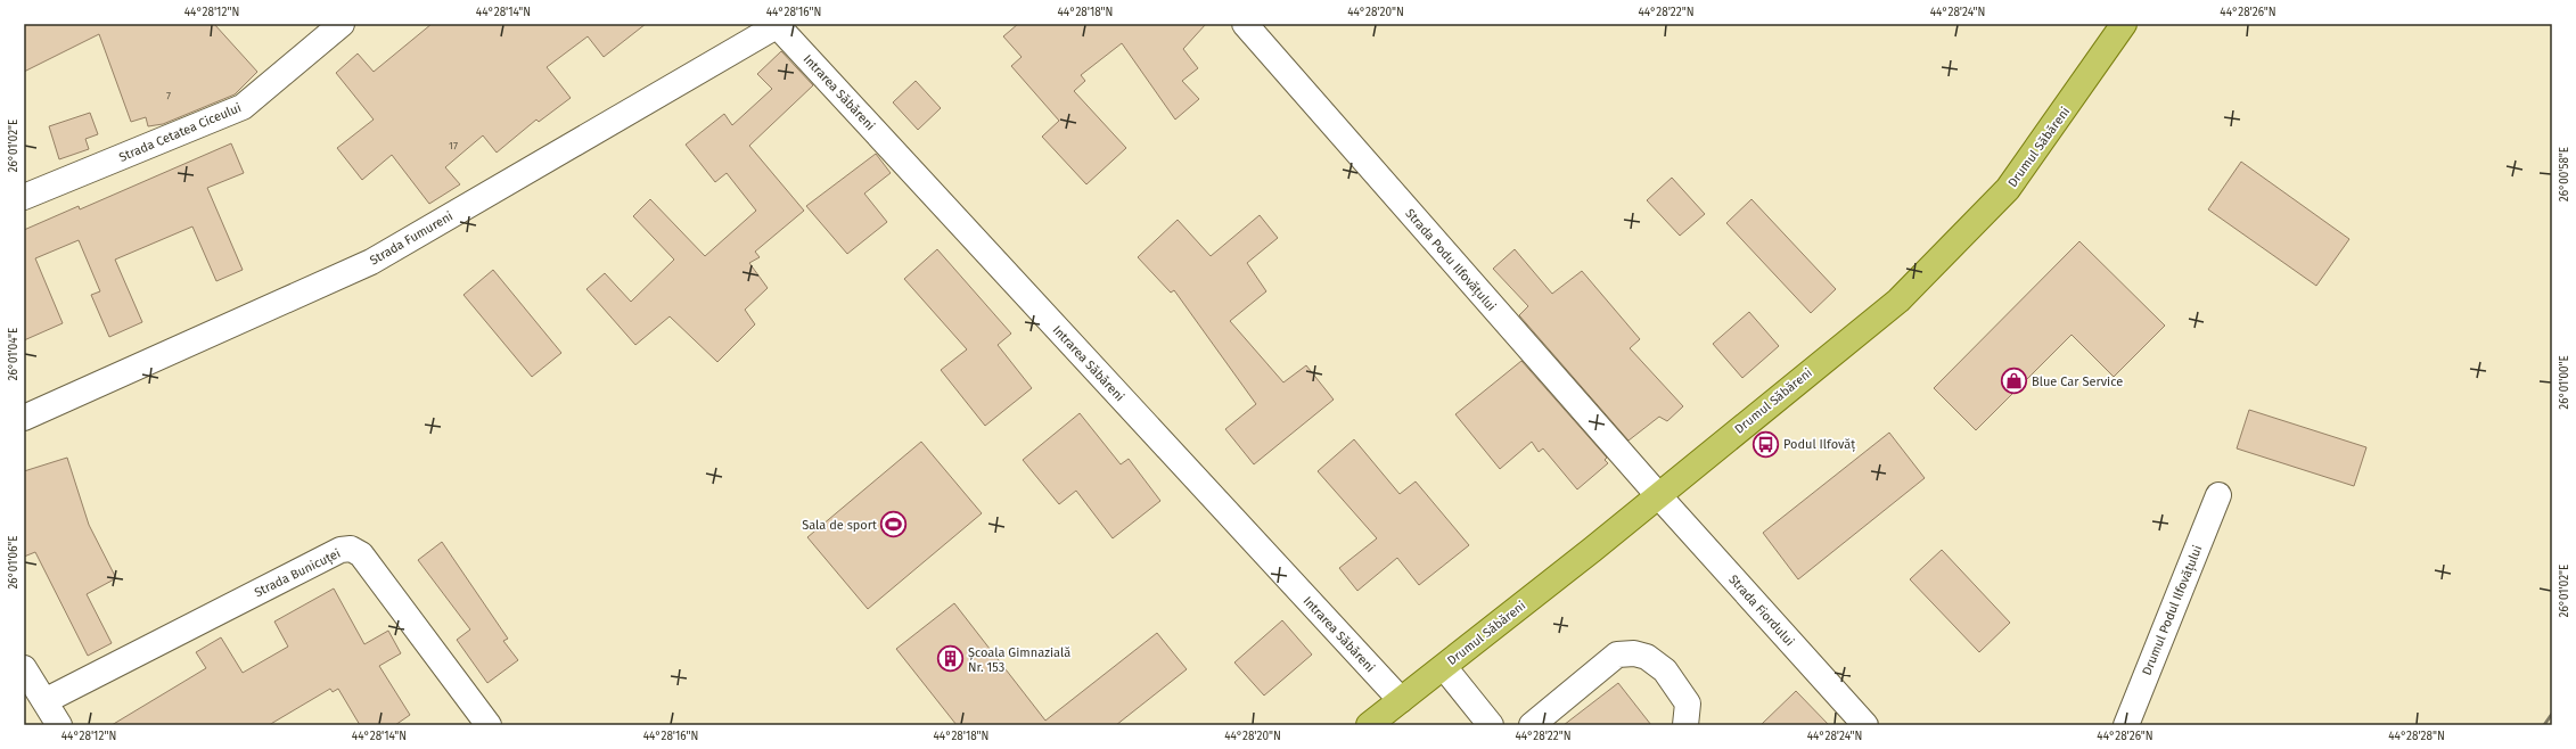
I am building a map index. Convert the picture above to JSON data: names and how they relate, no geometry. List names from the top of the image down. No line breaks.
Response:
{"streets":{"main road":["Drumul Săbăreni"],"street":["Intrarea Săbăreni","Strada Cetatea Ciceului","Strada Fumureni","Strada Podu Ilfovățului","Strada Bunicuței","Strada Fiordului","Drumul Podul Ilfovățului"]},"crossings":[["Intrarea Săbăreni","Drumul Săbăreni"],["Intrarea Săbăreni","Strada Fumureni"],["Drumul Săbăreni","Strada Podu Ilfovățului"],["Drumul Săbăreni","Strada Fiordului"],["Strada Podu Ilfovățului","Strada Fiordului"]],"places":{"shop":["Blue Car Service"],"bus stop":["Podul Ilfovăț"],"sports":["Sala de sport"],"building":["Școala Gimnazială Nr. 153"]},"house_numbers":["7","17"],"coordinates":["44°28'12\"N","44°28'14\"N","44°28'16\"N","44°28'18\"N","44°28'20\"N","44°28'22\"N","44°28'24\"N","44°28'26\"N","26°01'02\"E","26°00'58\"E","26°01'04\"E","26°01'00\"E","26°01'06\"E","44°28'28\"N"]}
